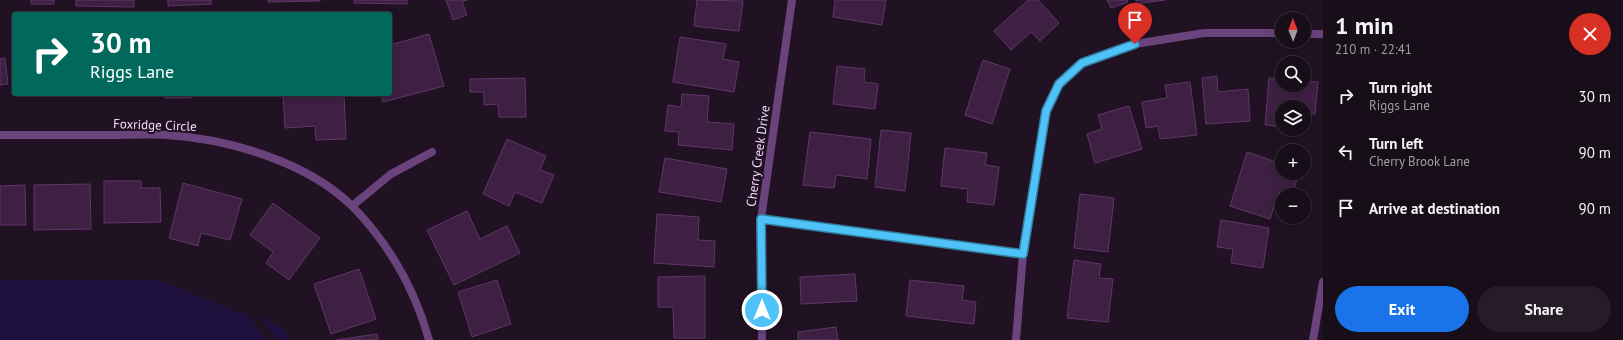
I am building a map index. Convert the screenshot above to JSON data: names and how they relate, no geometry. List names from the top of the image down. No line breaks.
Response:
{"streets":{"street":["Foxridge Circle","Cherry Creek Drive"]},"north":"top","page":{"heading":["1 min","210 m · 22:41"],"map_buttons":["+","−"],"turn":["30 m","Riggs Lane"],"list":[{"name":"Turn right","note":"Riggs Lane","value":"30 m"},{"name":"Turn left","note":"Cherry Brook Lane","value":"90 m"},{"name":"Arrive at destination","value":"90 m"}],"buttons":["Exit","Share"]}}
